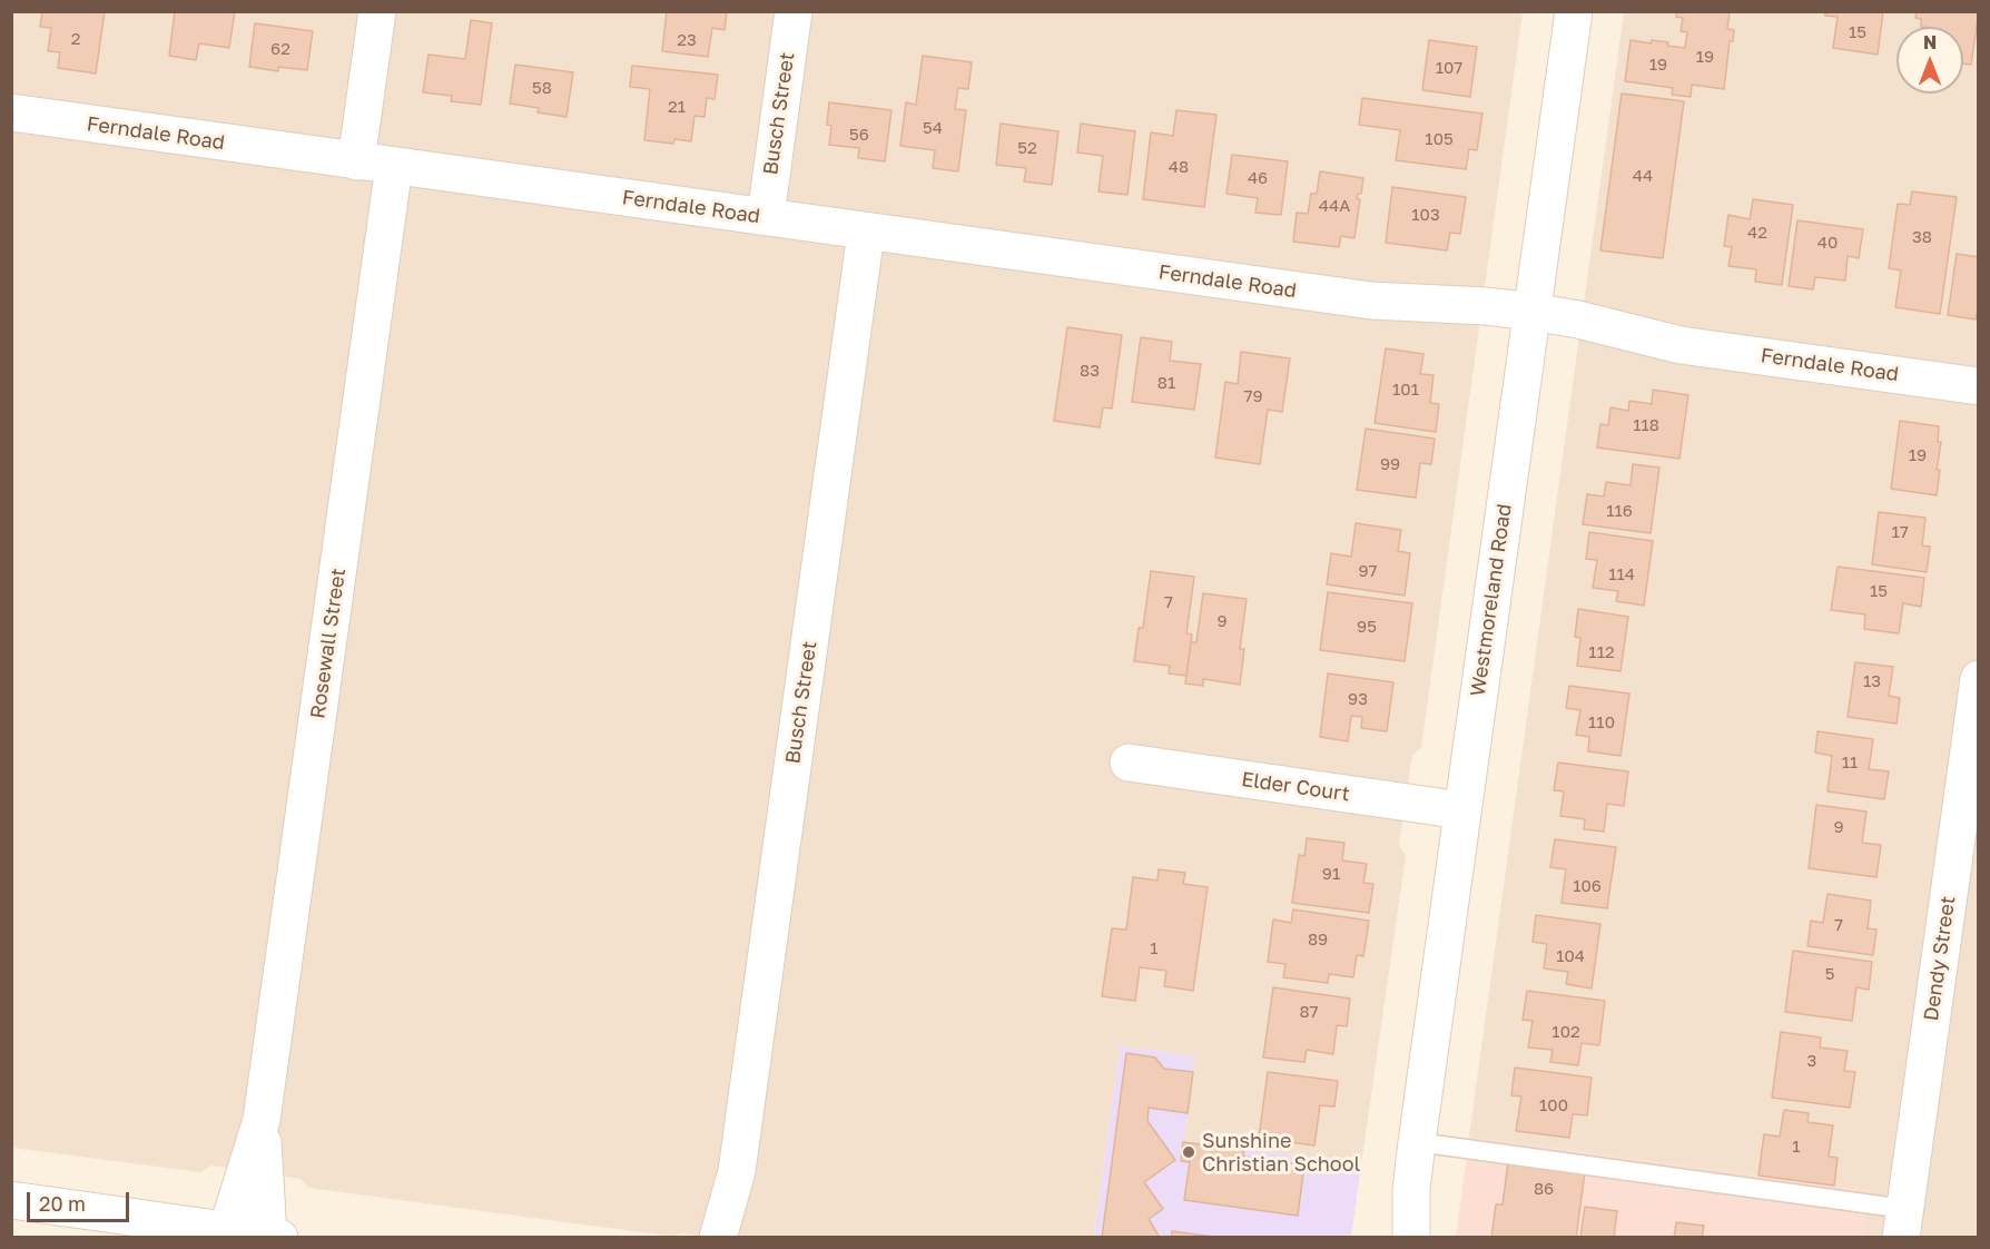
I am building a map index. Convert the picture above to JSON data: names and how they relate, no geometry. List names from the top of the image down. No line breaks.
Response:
{"streets":{"street":["Busch Street","Ferndale Road","Westmoreland Road","Rosewall Street","Elder Court","Dendy Street"]},"crossings":[["Busch Street","Ferndale Road"],["Ferndale Road","Westmoreland Road"],["Ferndale Road","Rosewall Street"],["Westmoreland Road","Elder Court"]],"places":["Sunshine Christian School"],"house_numbers":["15","2","23","62","19","19","107","58","21","54","56","105","52","48","44","46","44A","103","42","38","40","83","81","101","79","118","19","99","116","17","97","114","15","7","9","95","112","13","93","110","11","9","91","106","7","89","1","104","5","87","102","3","100","1","86"],"scale_bar":"20 m","north":"top"}
